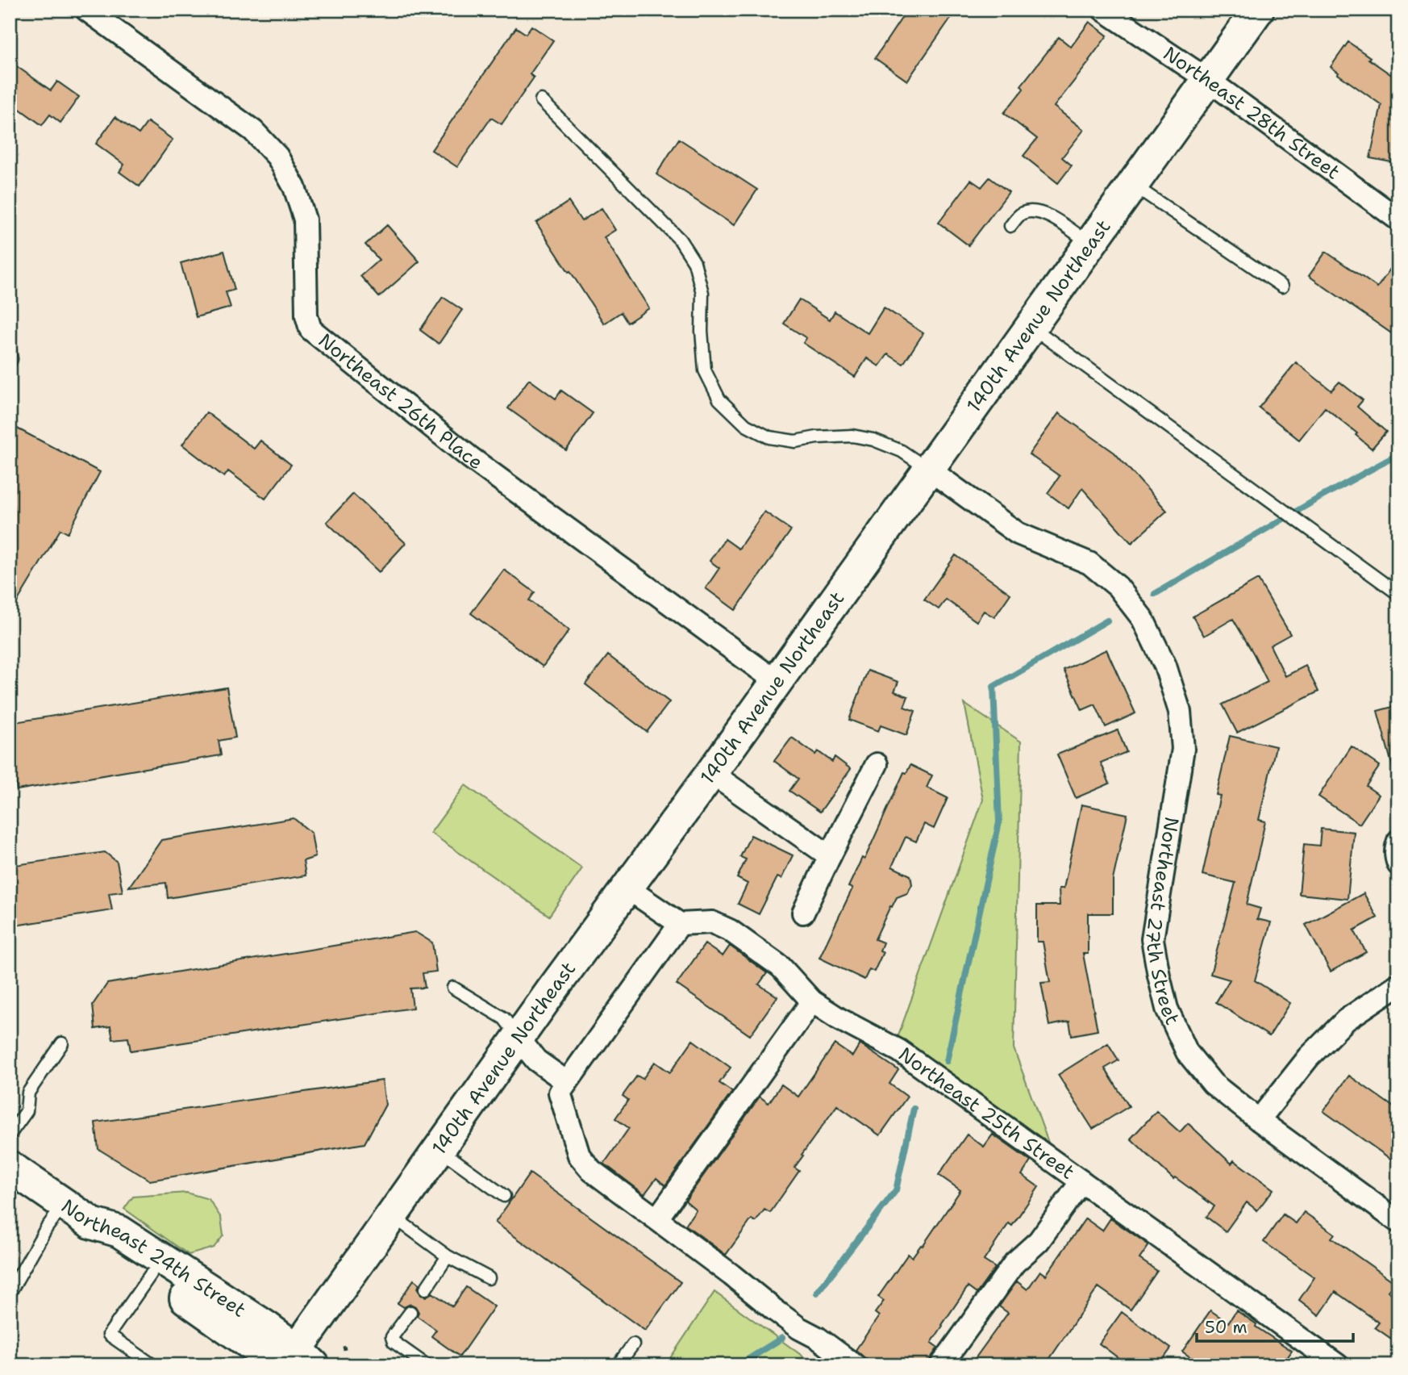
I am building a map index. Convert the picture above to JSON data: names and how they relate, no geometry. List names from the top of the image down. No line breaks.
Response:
{"streets":{"street":["Northeast 28th Street","140th Avenue Northeast","Northeast 26th Place","Northeast 27th Street","Northeast 25th Street","Northeast 24th Street"]},"crossings":[["Northeast 28th Street","140th Avenue Northeast"],["140th Avenue Northeast","Northeast 26th Place"],["140th Avenue Northeast","Northeast 27th Street"],["140th Avenue Northeast","Northeast 24th Street"]],"scale_bar":"50 m"}
